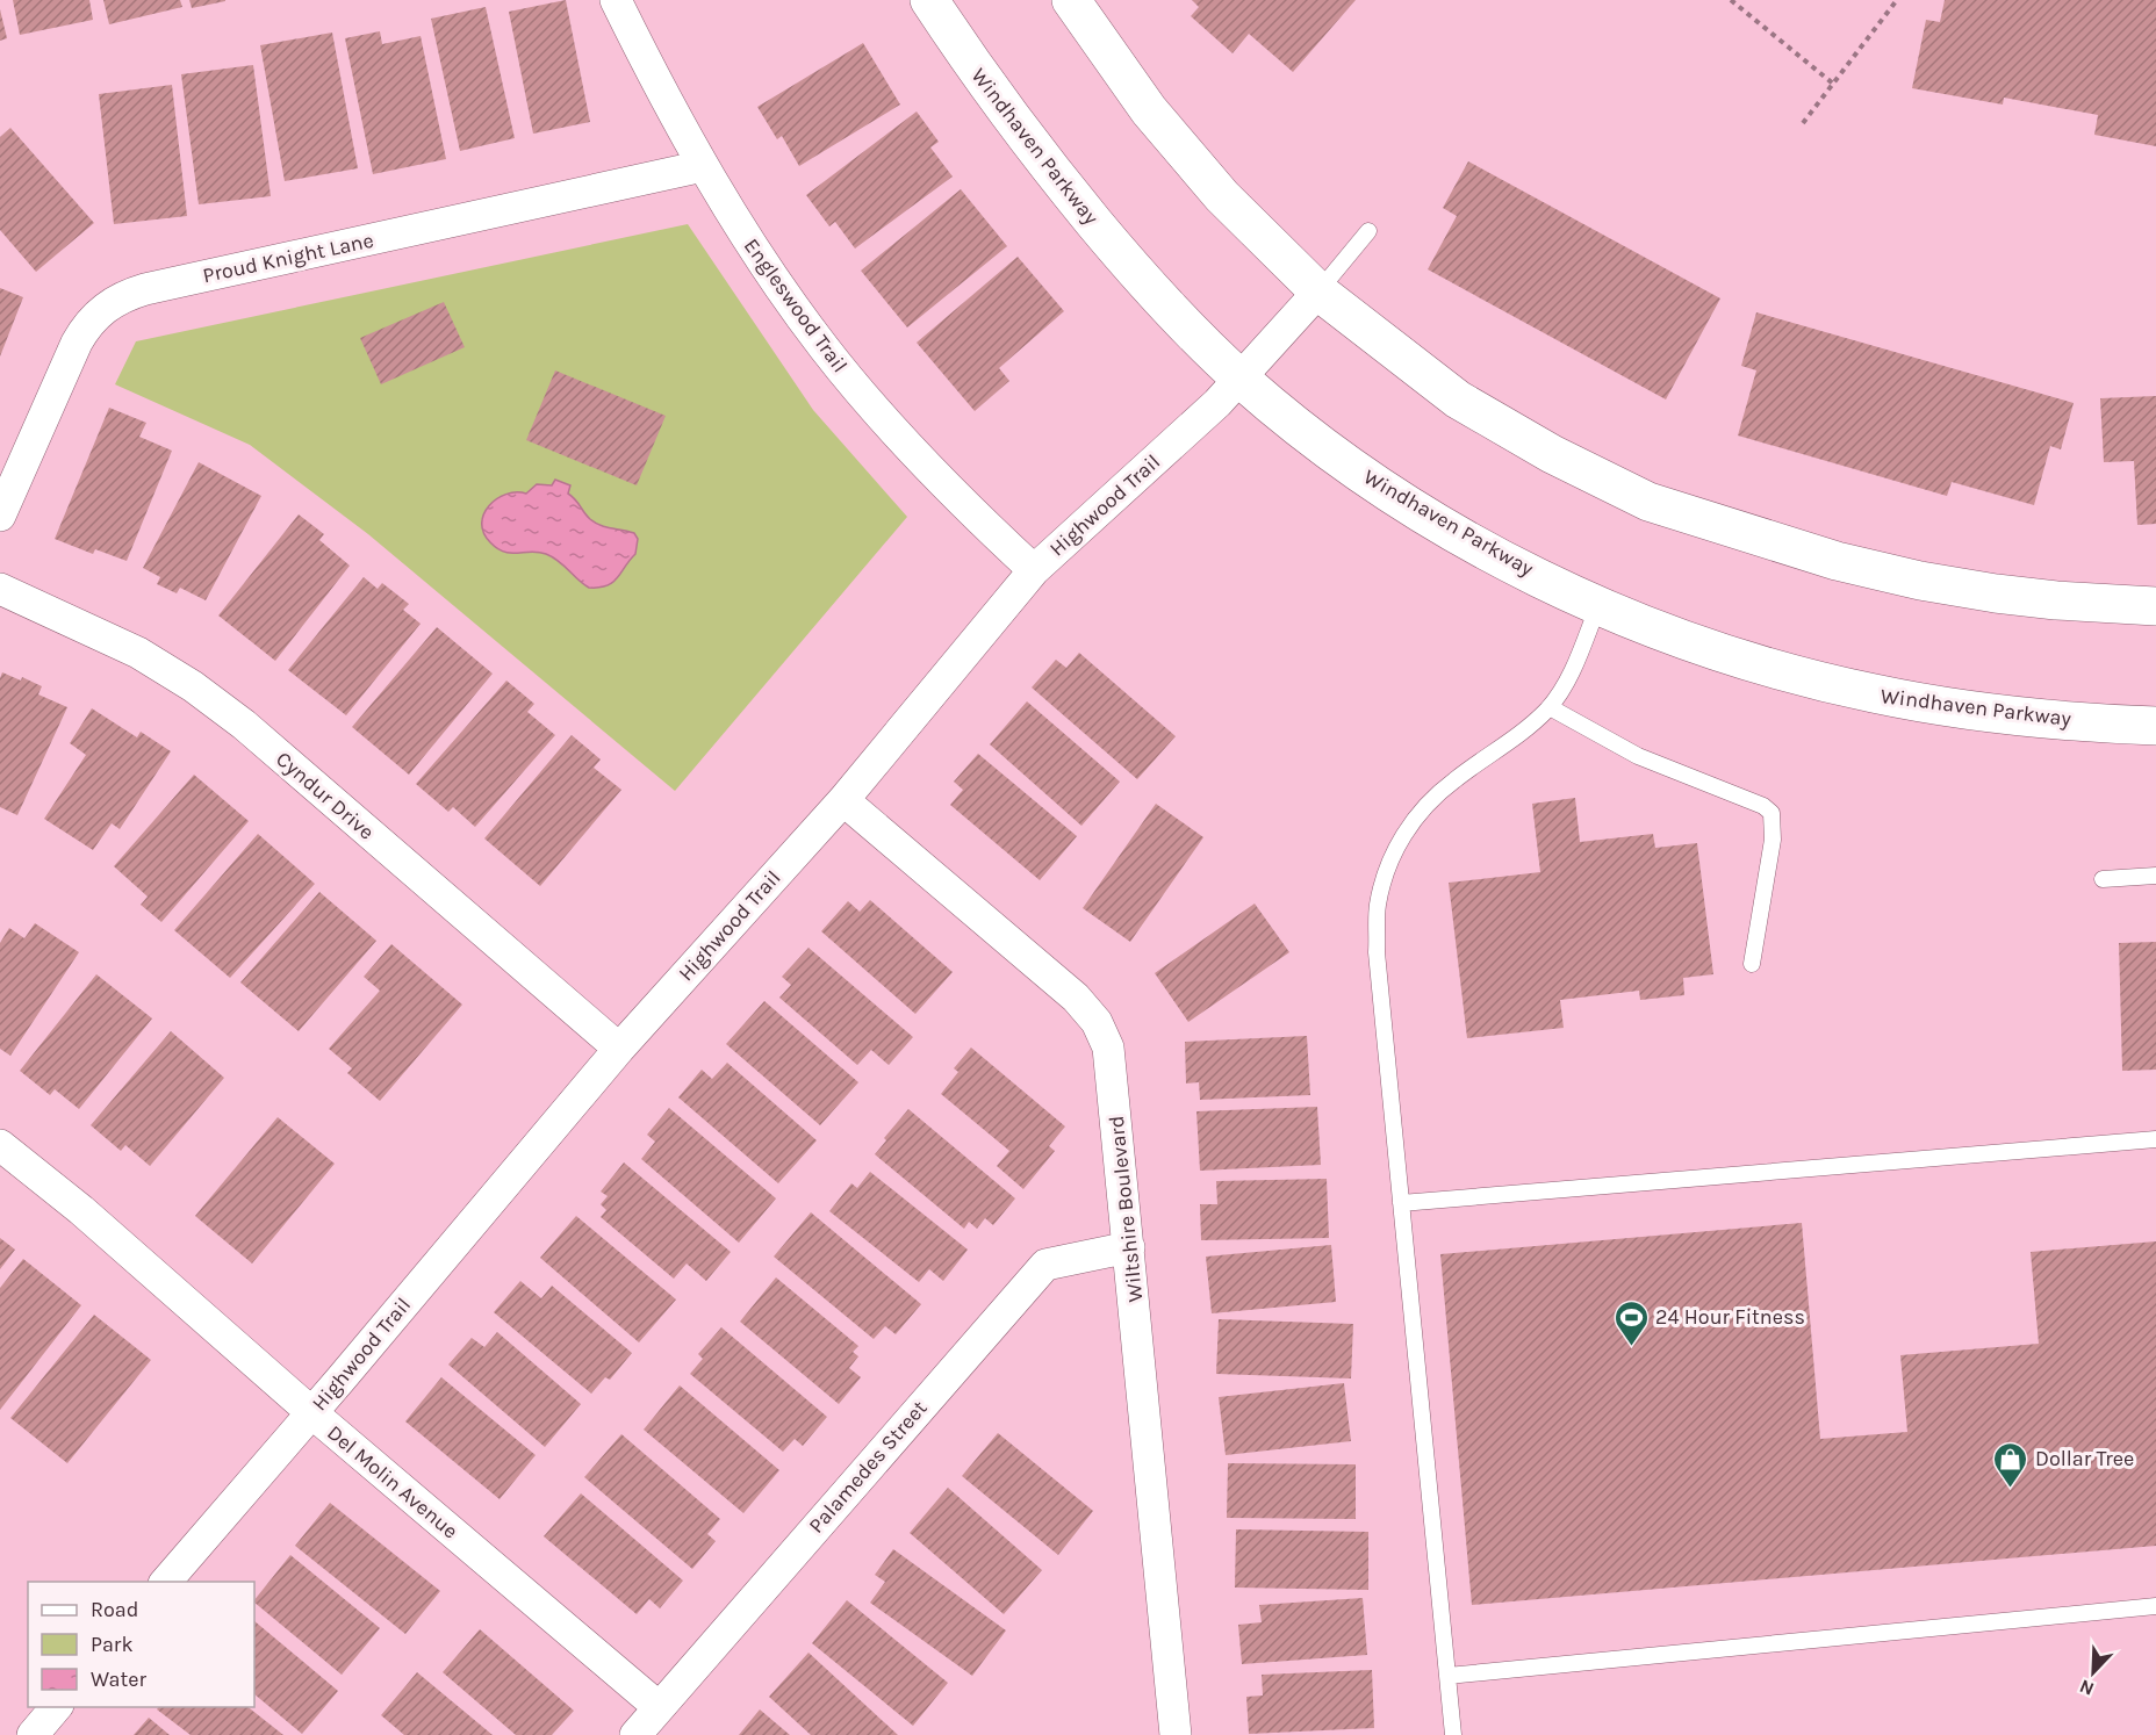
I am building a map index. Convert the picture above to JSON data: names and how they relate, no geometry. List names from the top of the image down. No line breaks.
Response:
{"streets":{"main road":["Windhaven Parkway"],"street":["Proud Knight Lane","Engleswood Trail","Highwood Trail","Cyndur Drive","Wiltshire Boulevard","Palamedes Street","Del Molin Avenue"]},"crossings":[["Windhaven Parkway","Highwood Trail"],["Proud Knight Lane","Engleswood Trail"],["Engleswood Trail","Highwood Trail"],["Highwood Trail","Cyndur Drive"],["Highwood Trail","Wiltshire Boulevard"],["Highwood Trail","Del Molin Avenue"],["Wiltshire Boulevard","Palamedes Street"],["Palamedes Street","Del Molin Avenue"]],"places":{"sports":["24 Hour Fitness"],"shop":["Dollar Tree"]},"legend":["Road","Park","Water"],"north":"bottom left"}
